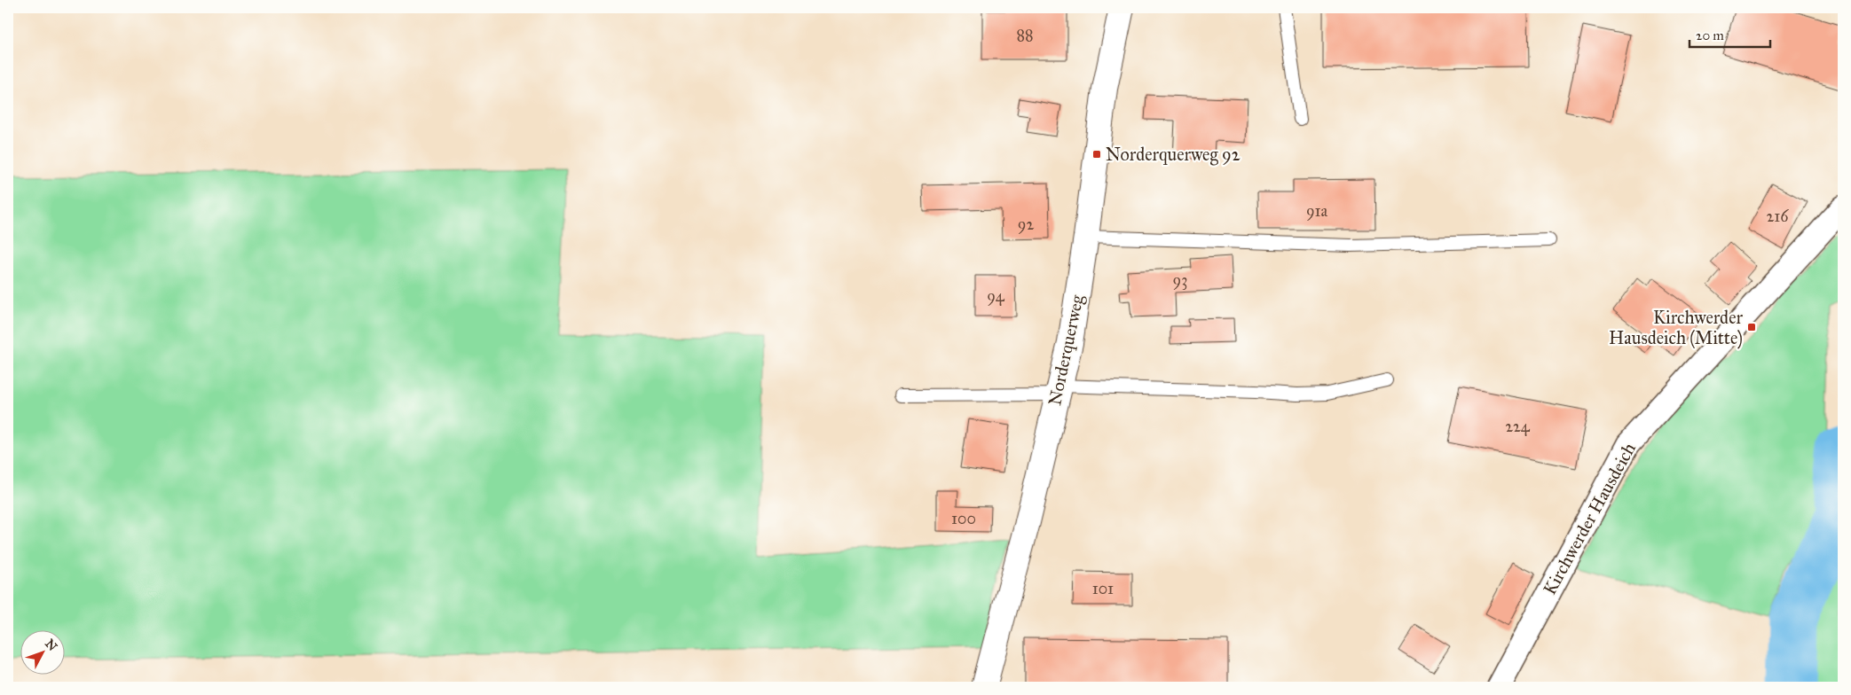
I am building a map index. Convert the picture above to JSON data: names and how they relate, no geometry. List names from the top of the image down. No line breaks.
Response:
{"streets":{"street":["Norderquerweg","Kirchwerder Hausdeich"]},"places":{"transit":["Norderquerweg 92","Kirchwerder Hausdeich (Mitte)"]},"house_numbers":["88","91a","216","92","93","94","224","100","101"],"scale_bar":"20 m","north":"top right"}
